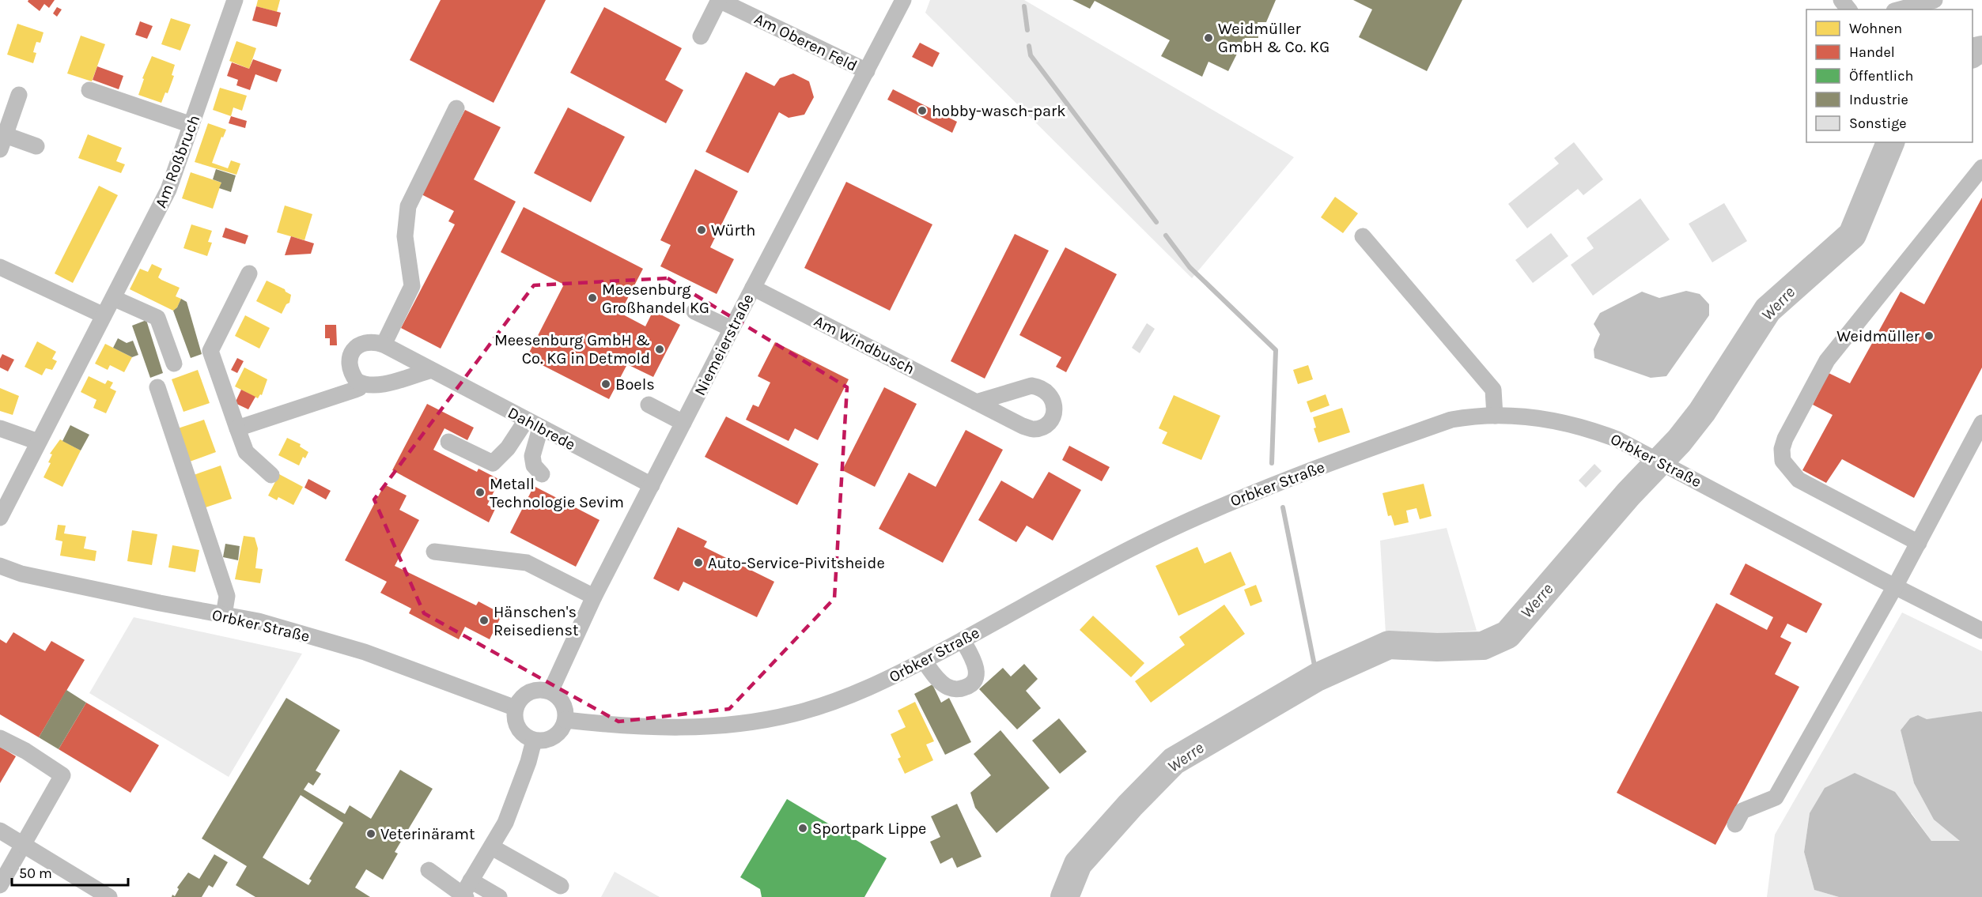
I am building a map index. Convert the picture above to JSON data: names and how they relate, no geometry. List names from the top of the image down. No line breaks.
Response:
{"streets":{"street":["Am Oberen Feld","Am Roßbruch","Niemeierstraße","Am Windbusch","Dahlbrede","Orbker Straße"]},"crossings":[["Am Oberen Feld","Niemeierstraße"],["Niemeierstraße","Am Windbusch"],["Niemeierstraße","Dahlbrede"],["Niemeierstraße","Orbker Straße"]],"water":["Werre"],"places":["Weidmüller GmbH & Co. KG","hobby-wasch-park","Würth","Meesenburg Großhandel KG","Weidmüller","Meesenburg GmbH & Co. KG in Detmold","Boels","Metall Technologie Sevim","Auto-Service-Pivitsheide","Hänschen's Reisedienst","Sportpark Lippe","Veterinäramt"],"legend":["Wohnen","Handel","Öffentlich","Industrie","Sonstige"],"scale_bar":"50 m"}
